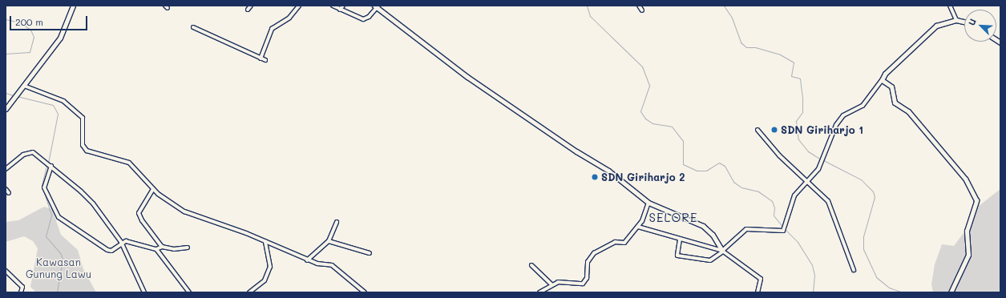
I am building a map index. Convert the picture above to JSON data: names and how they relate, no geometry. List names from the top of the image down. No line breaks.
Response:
{"districts":["SELORE"],"parks":["Kawasan Gunung Lawu"],"places":["SDN Giriharjo 1","SDN Giriharjo 2"],"scale_bar":"200 m","north":"top left"}
